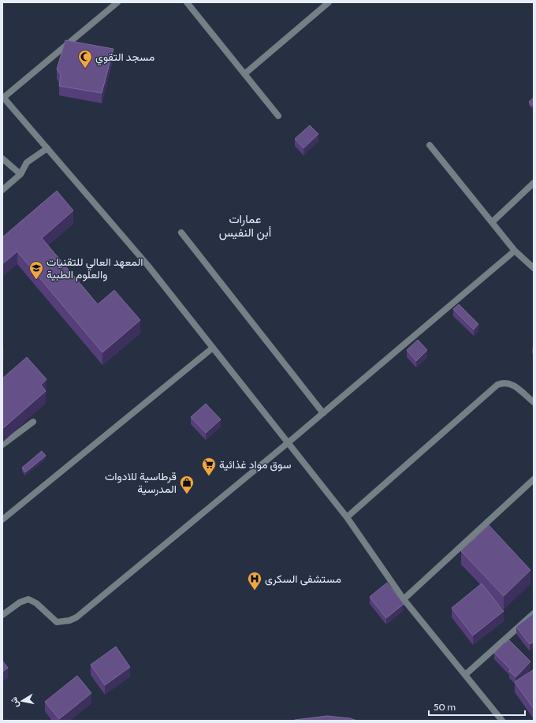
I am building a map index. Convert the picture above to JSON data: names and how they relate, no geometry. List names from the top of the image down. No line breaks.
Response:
{"districts":["عمارات أبن النفيس"],"places":{"mosque":["مسجد التقوي"],"school or university":["المعهد العالي للتقنيات والعلوم الطبية"],"supermarket":["سوق مواد غذائية"],"shop":["قرطاسية للادوات المدرسية"],"hospital":["مستشفى السكرى"]},"scale_bar":"50 m","north":"left"}
